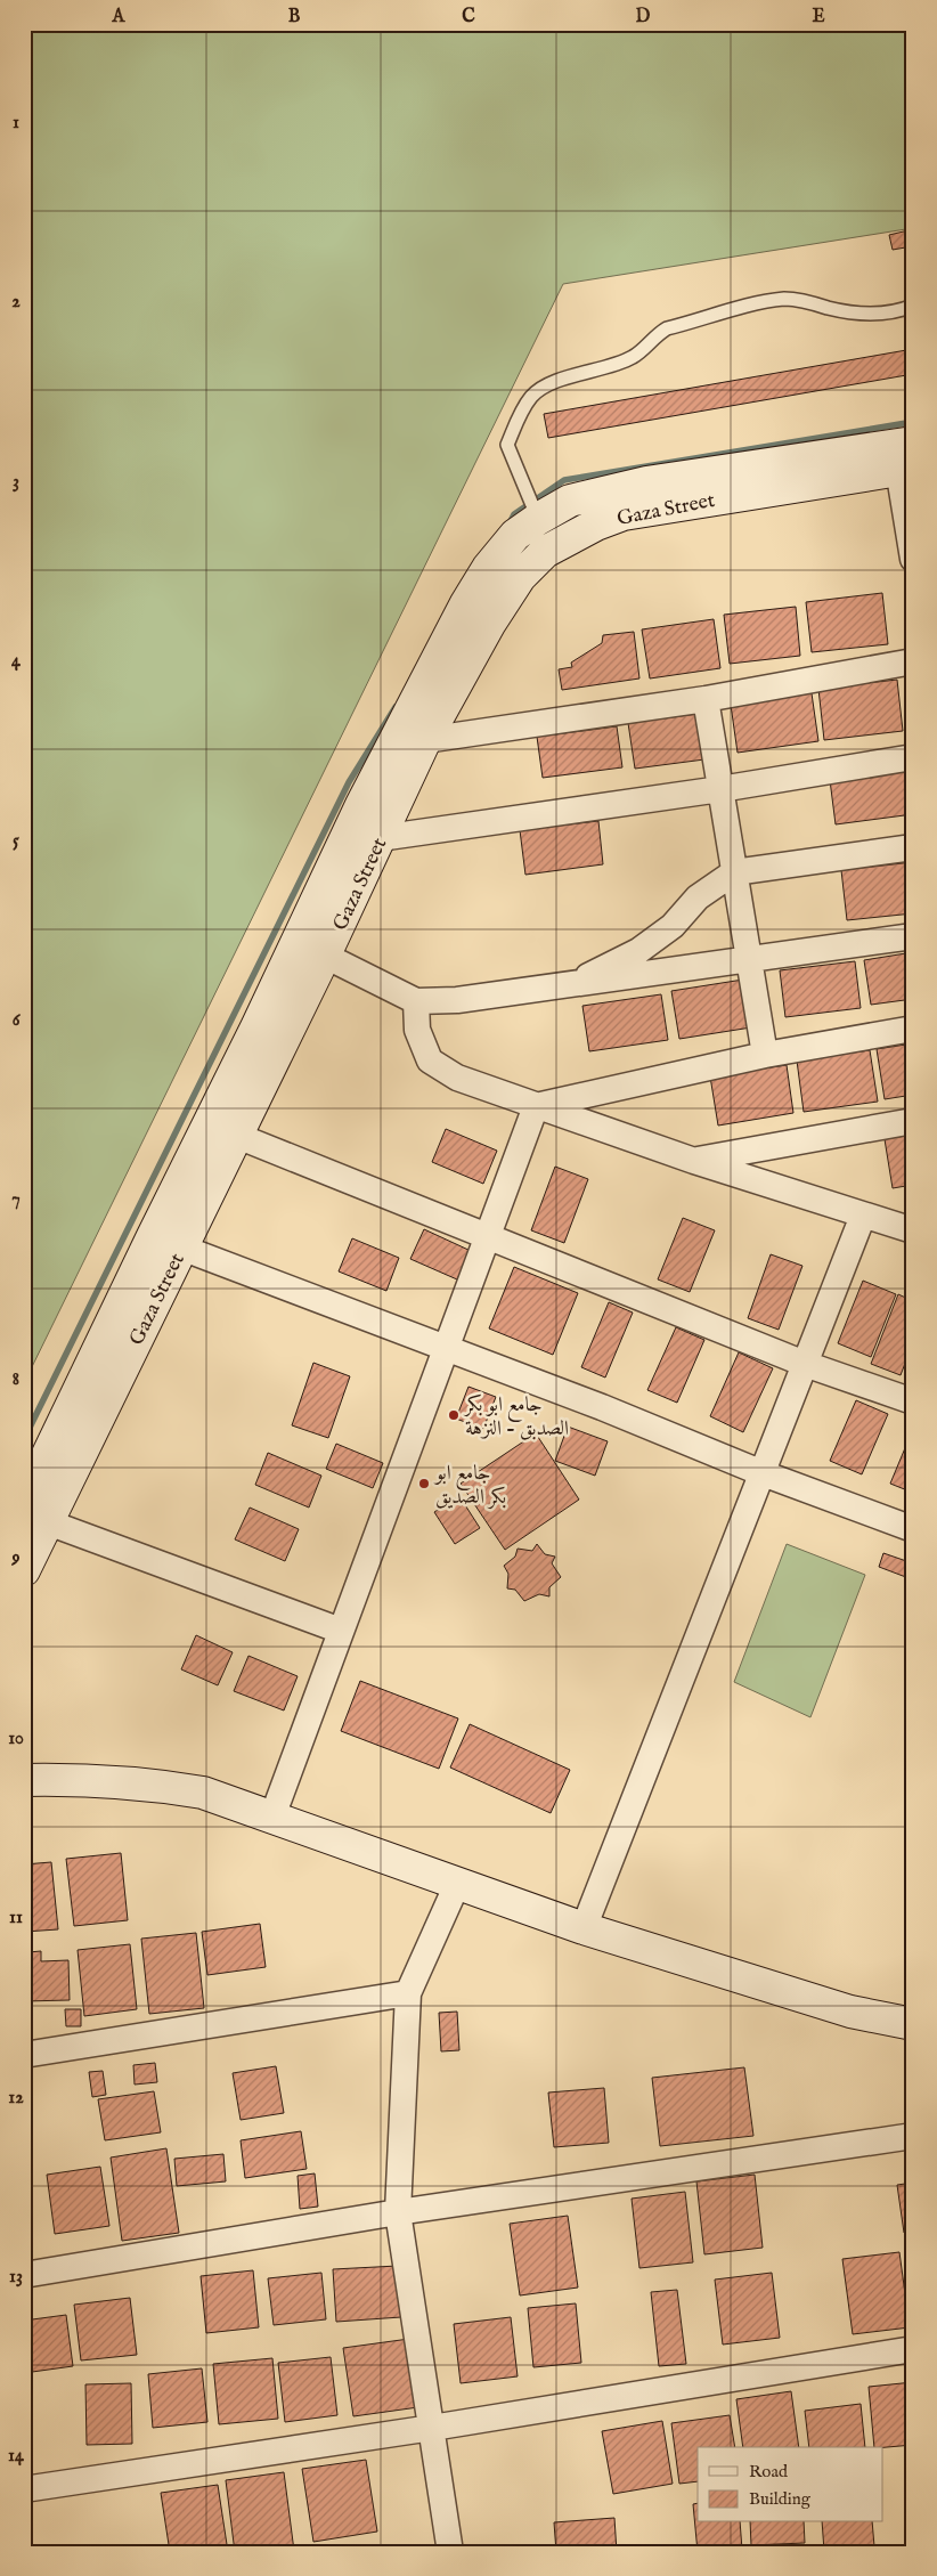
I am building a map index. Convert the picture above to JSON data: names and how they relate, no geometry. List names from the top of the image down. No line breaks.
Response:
{"streets":{"main road":["Gaza Street"]},"places":["جامع ابو بكر الصدبق - النزهة","جامع ابو بكر الصديق"],"legend":["Road","Building"],"grid":{"columns":["A","B","C","D","E"],"rows":["1","2","3","4","5","6","7","8","9","10","11","12","13","14"]}}
